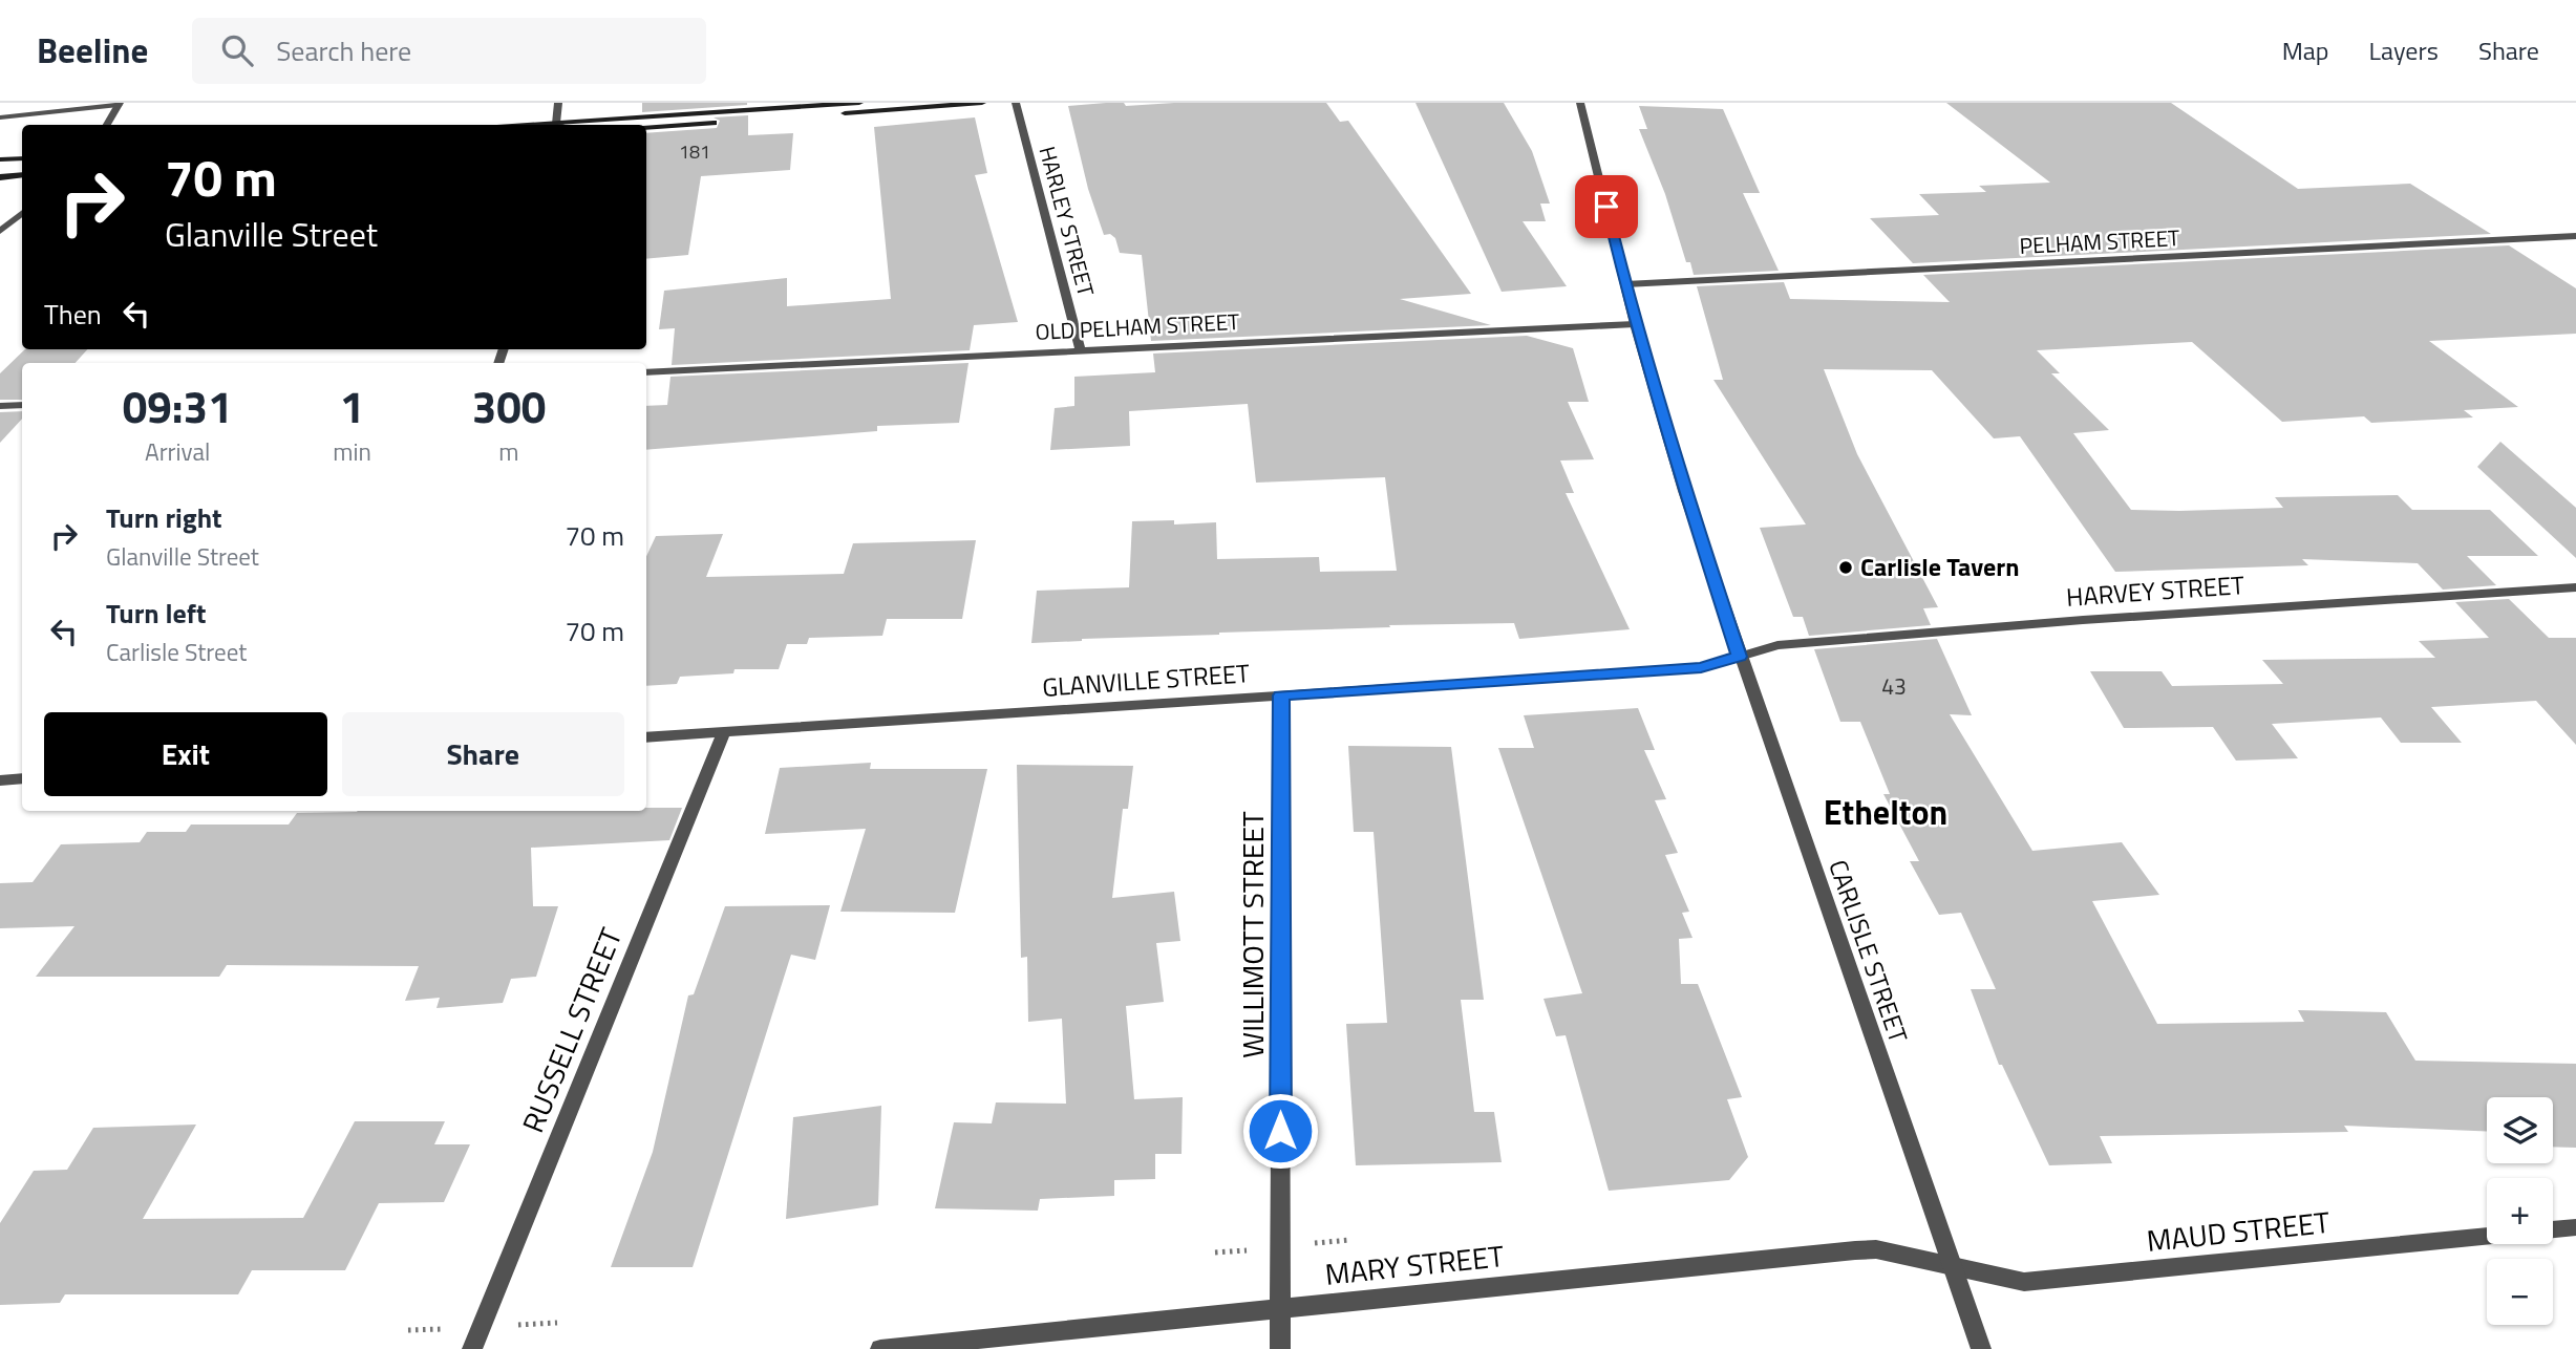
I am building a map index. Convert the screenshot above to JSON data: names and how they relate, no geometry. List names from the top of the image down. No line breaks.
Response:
{"streets":{"street":["HARLEY STREET","PELHAM STREET","OLD PELHAM STREET","HARVEY STREET","GLANVILLE STREET","WILLIMOTT STREET","CARLISLE STREET","RUSSELL STREET","MAUD STREET","MARY STREET"]},"crossings":[["HARLEY STREET","OLD PELHAM STREET"],["PELHAM STREET","CARLISLE STREET"],["OLD PELHAM STREET","CARLISLE STREET"],["HARVEY STREET","GLANVILLE STREET"],["HARVEY STREET","CARLISLE STREET"],["GLANVILLE STREET","WILLIMOTT STREET"],["GLANVILLE STREET","CARLISLE STREET"],["GLANVILLE STREET","RUSSELL STREET"],["WILLIMOTT STREET","MARY STREET"],["CARLISLE STREET","MAUD STREET"],["CARLISLE STREET","MARY STREET"],["MAUD STREET","MARY STREET"]],"districts":["Ethelton"],"places":["Carlisle Tavern"],"house_numbers":["181","43"],"page":{"header":"Beeline","search":"Search here","nav":["Map","Layers","Share"],"turn":["70 m","Glanville Street"],"then":"Then","eta":["09:31","Arrival","1","min","300","m"],"list":[{"name":"Turn right","note":"Glanville Street","value":"70 m"},{"name":"Turn left","note":"Carlisle Street","value":"70 m"}],"buttons":["Exit","Share"],"map_buttons":["+","−"]}}
